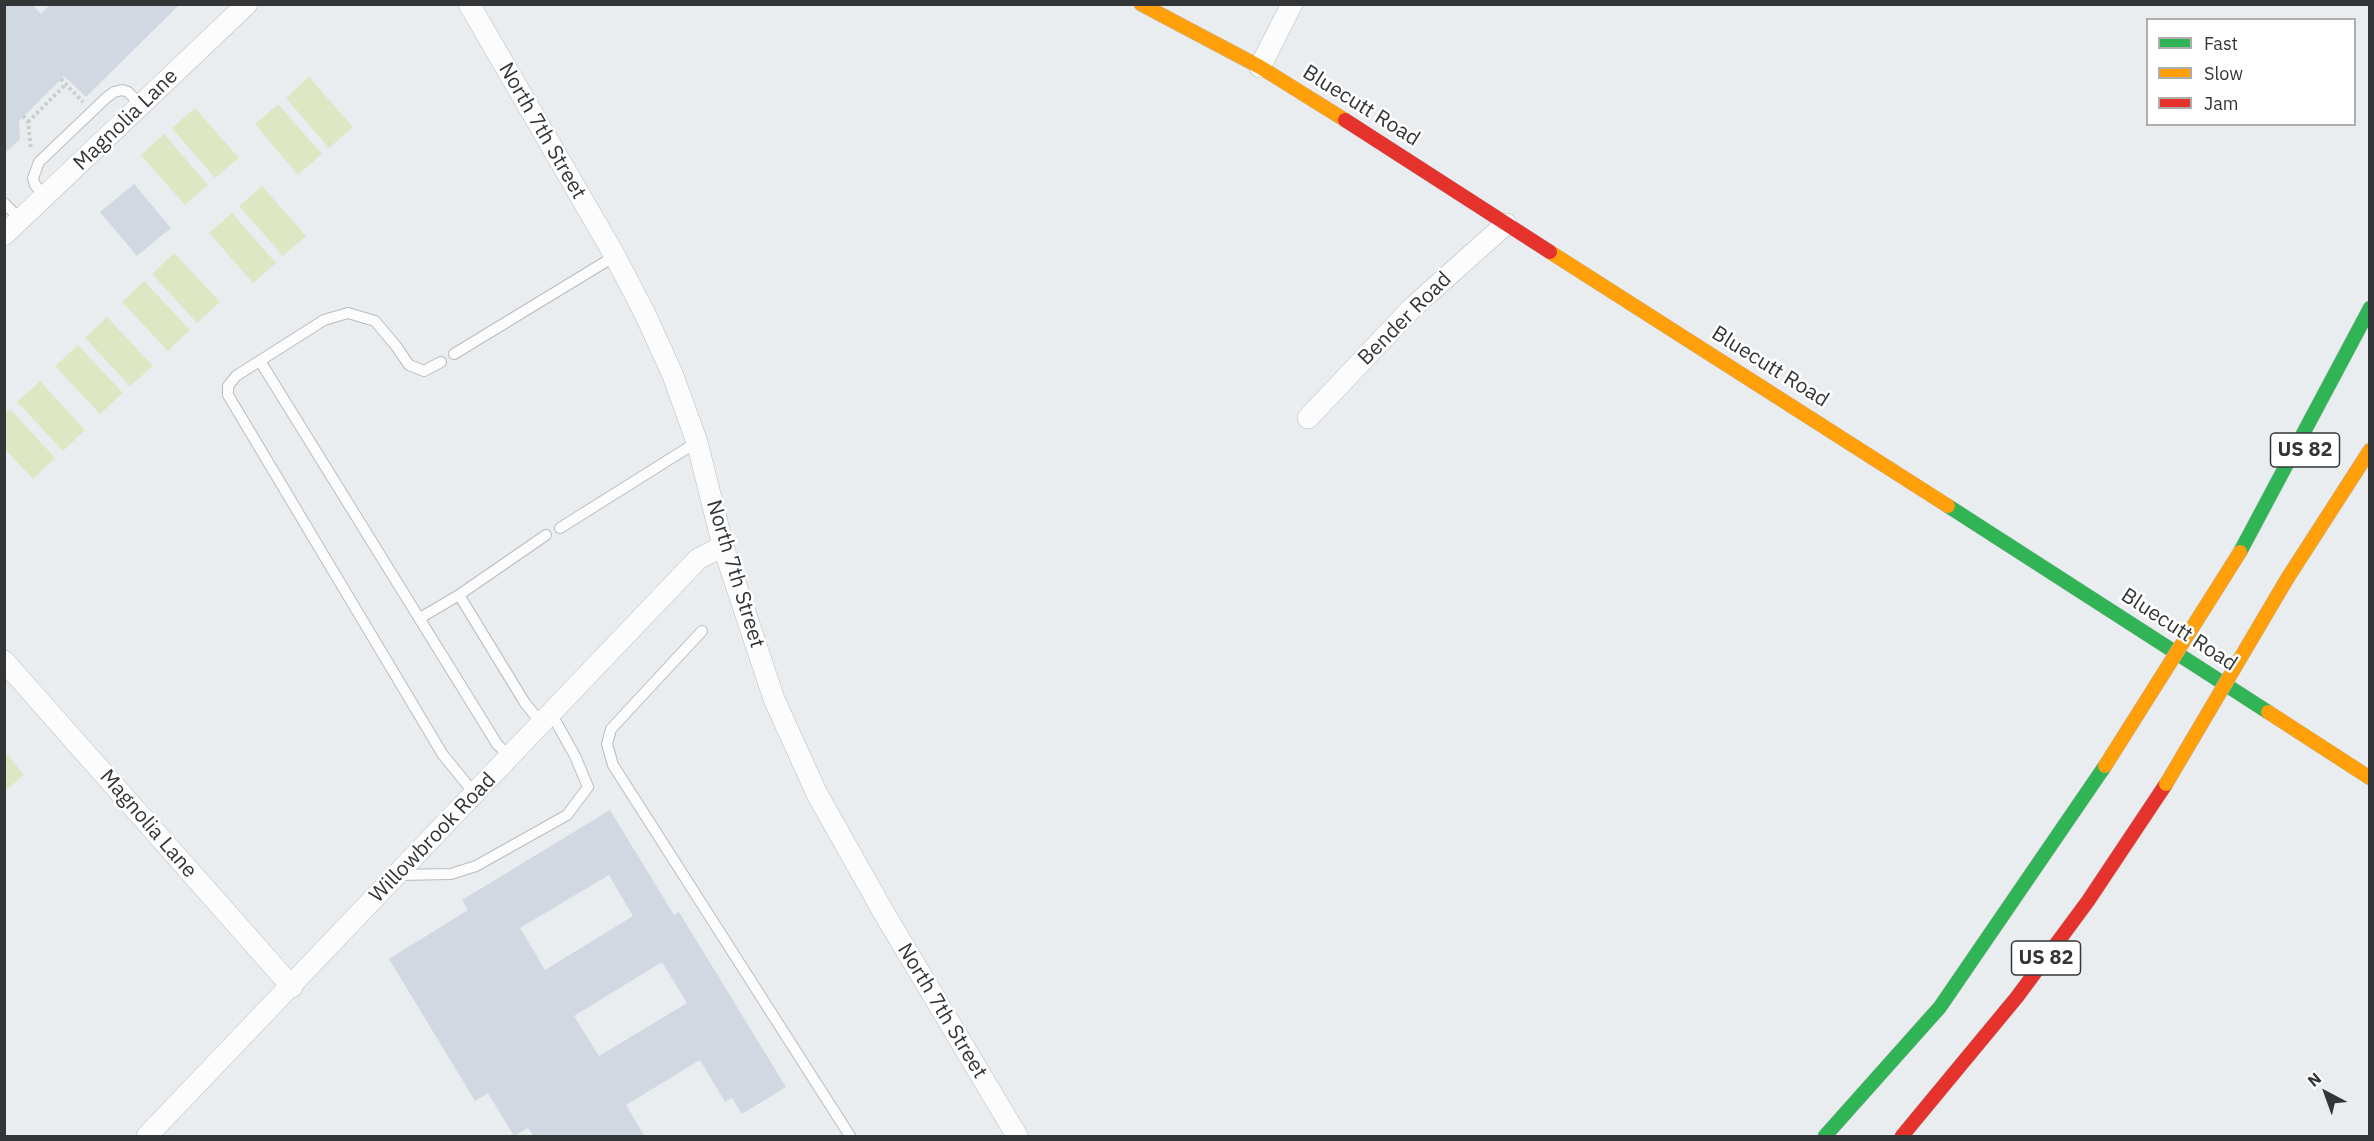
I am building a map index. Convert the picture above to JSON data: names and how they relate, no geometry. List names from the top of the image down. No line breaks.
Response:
{"streets":{"main road":["Bluecutt Road","US 82"],"street":["Magnolia Lane","North 7th Street","Bender Road","Willowbrook Road"]},"crossings":[["Bluecutt Road","Bender Road"],["Magnolia Lane","Willowbrook Road"],["North 7th Street","Willowbrook Road"]],"legend":["Fast","Slow","Jam"],"north":"top left"}
